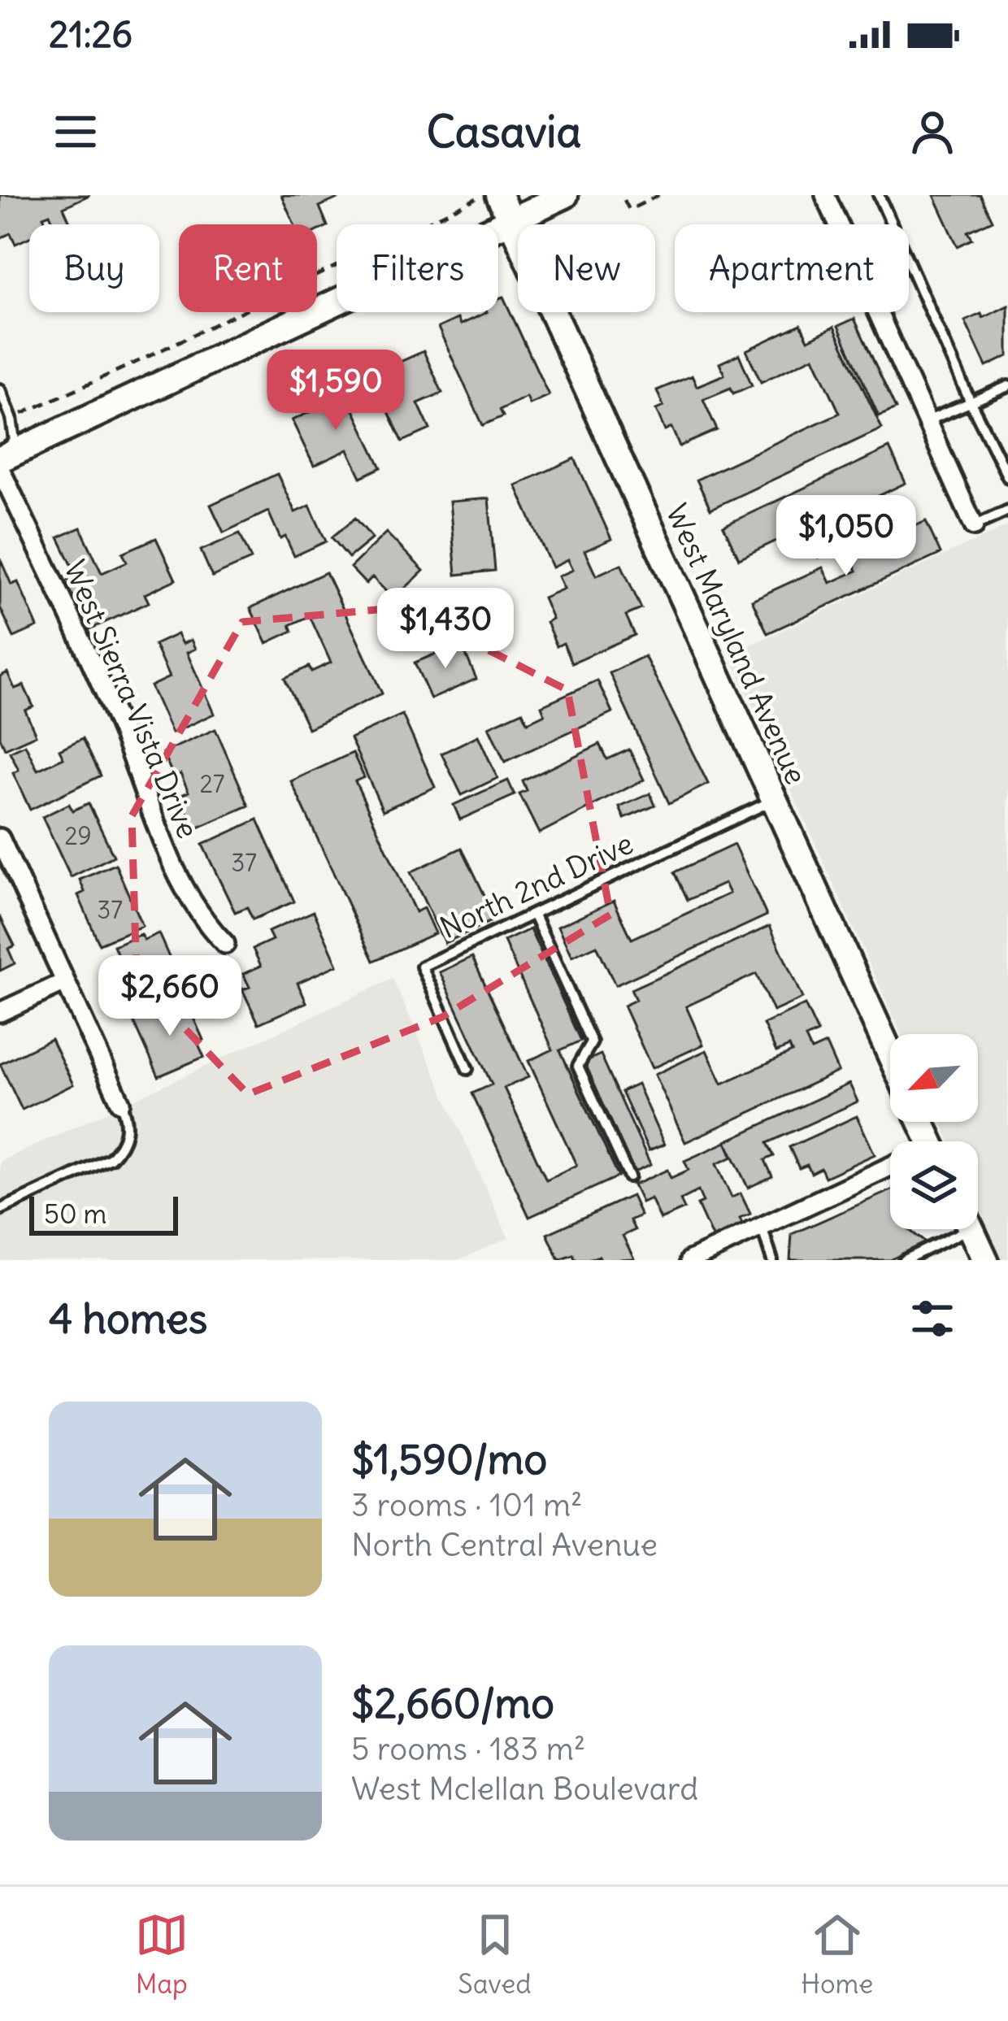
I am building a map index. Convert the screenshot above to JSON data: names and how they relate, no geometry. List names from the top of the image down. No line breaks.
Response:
{"streets":{"street":["West Maryland Avenue","West Sierra Vista Drive"],"lane":["North 2nd Drive"]},"crossings":[["West Maryland Avenue","North 2nd Drive"]],"house_numbers":["27","29","37","37"],"scale_bar":"50 m","north":"bottom left","page":{"status":"21:26","header":"Casavia","chip":["Buy","Rent","Filters","New","Apartment"],"price":["$1,590","$1,050","$1,430","$2,660"],"scale":"50 m","heading":"4 homes","list":[{"name":"$1,590/mo","note":"3 rooms · 101 m² · North Central Avenue"},{"name":"$2,660/mo","note":"5 rooms · 183 m² · West Mclellan Boulevard"}],"tabs":["Map","Saved","Home"]}}
